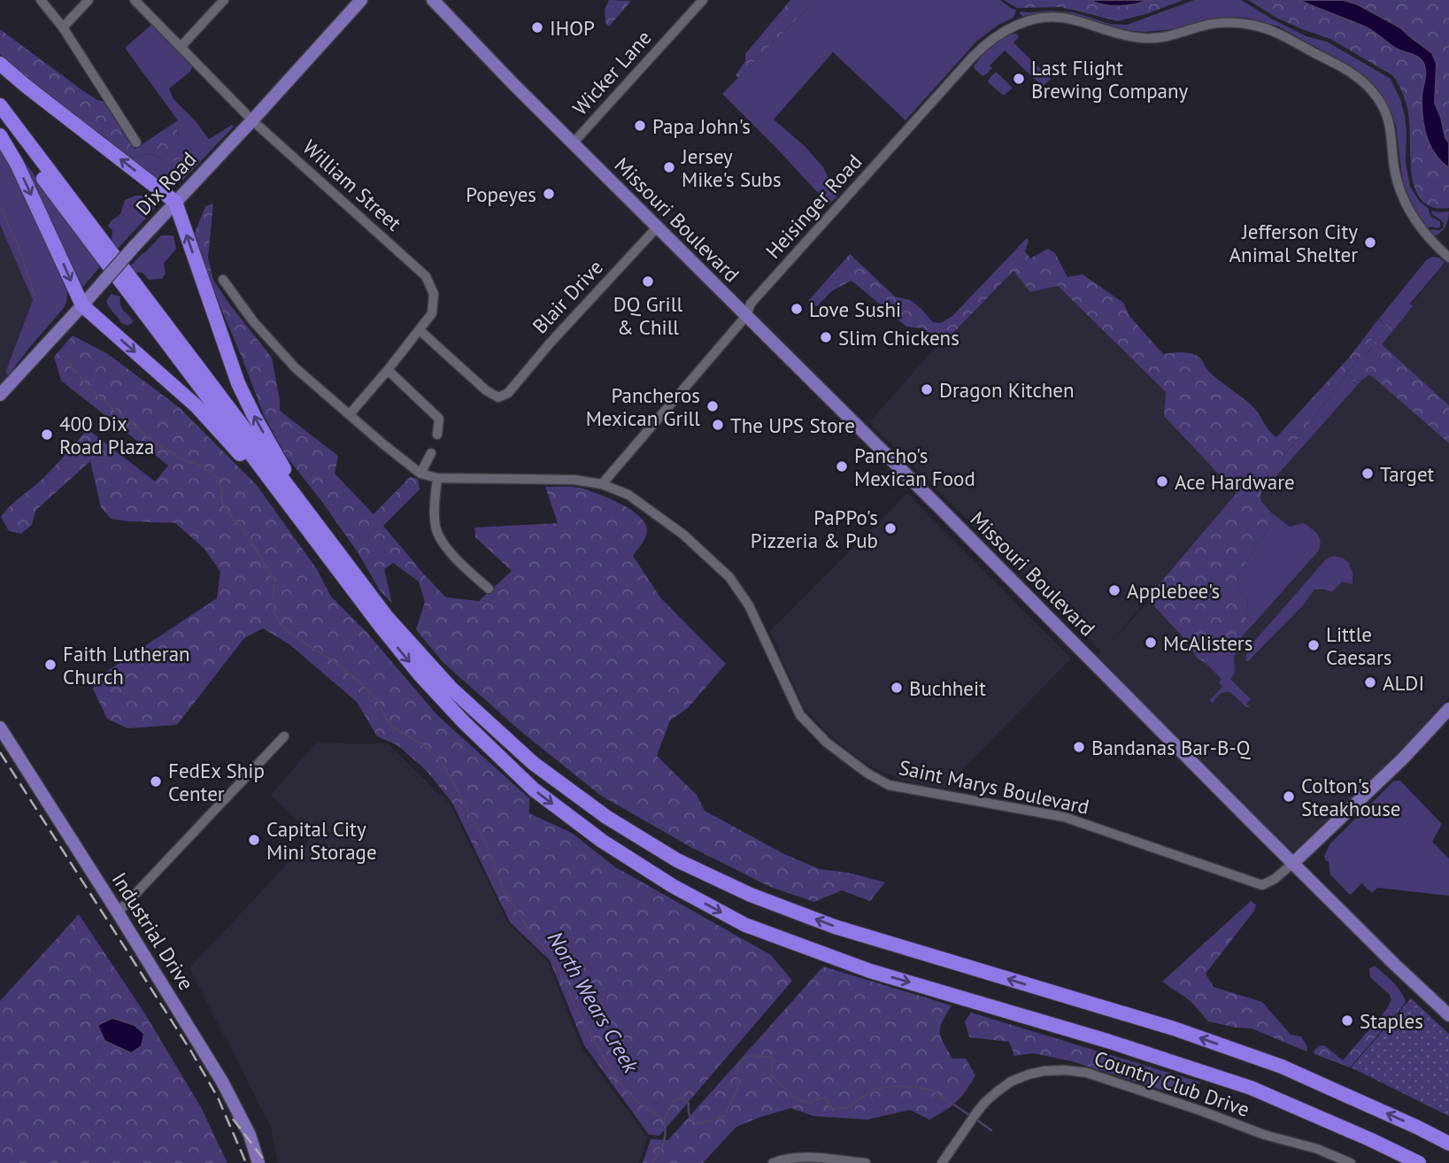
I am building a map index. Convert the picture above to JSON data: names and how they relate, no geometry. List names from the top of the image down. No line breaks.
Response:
{"streets":{"main road":["Dix Road","Missouri Boulevard","Industrial Drive"],"street":["Wicker Lane","William Street","Heisinger Road","Blair Drive","Saint Marys Boulevard","Country Club Drive"]},"crossings":[["Wicker Lane","Missouri Boulevard"],["Dix Road","William Street"],["William Street","Blair Drive"],["William Street","Saint Marys Boulevard"],["Heisinger Road","Missouri Boulevard"],["Heisinger Road","Saint Marys Boulevard"],["Missouri Boulevard","Blair Drive"],["Missouri Boulevard","Saint Marys Boulevard"]],"water":["North Wears Creek"],"places":["IHOP","Last Flight Brewing Company","Papa John's","Jersey Mike's Subs","Popeyes","Jefferson City Animal Shelter","DQ Grill & Chill","Love Sushi","Slim Chickens","Dragon Kitchen","Pancheros Mexican Grill","The UPS Store","400 Dix Road Plaza","Pancho's Mexican Food","Target","Ace Hardware","PaPPo's Pizzeria & Pub","Applebee's","McAlisters","Little Caesars","Faith Lutheran Church","ALDI","Buchheit","Bandanas Bar-B-Q","FedEx Ship Center","Colton's Steakhouse","Capital City Mini Storage","Staples"]}
